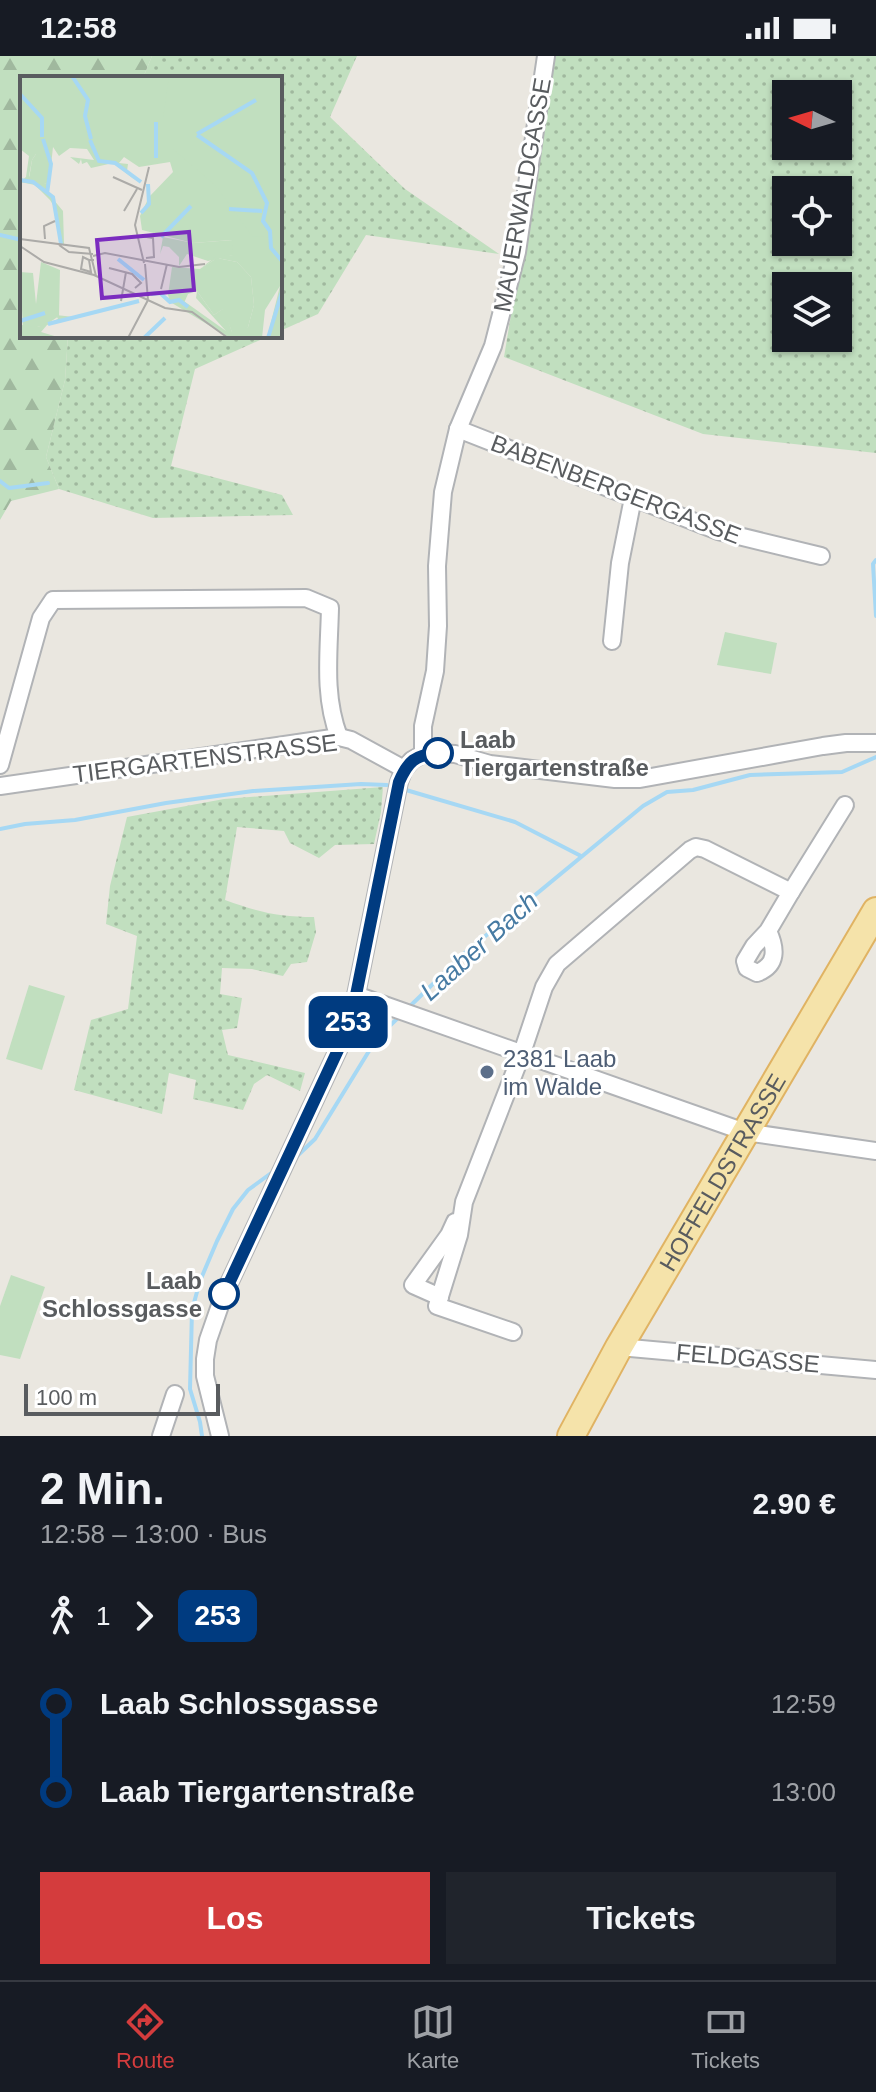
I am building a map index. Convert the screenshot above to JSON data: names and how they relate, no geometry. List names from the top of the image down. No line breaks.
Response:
{"streets":{"main road":["HOFFELDSTRASSE"],"street":["MAUERWALDGASSE","BABENBERGERGASSE","TIERGARTENSTRASSE","FELDGASSE"]},"crossings":[["MAUERWALDGASSE","BABENBERGERGASSE"],["HOFFELDSTRASSE","FELDGASSE"]],"water":["Laaber Bach"],"places":["Laab Tiergartenstraße","2381 Laab im Walde","Laab Schlossgasse"],"lines":["bus line 253"],"scale_bar":"100 m","north":"left","page":{"status":"12:58","on_map":"253","scale":"100 m","heading":["2 Min.","12:58 – 13:00 · Bus","2.90 €"],"legs":["1","253"],"list":[{"name":"Laab Schlossgasse","value":"12:59"},{"name":"Laab Tiergartenstraße","value":"13:00"}],"buttons":["Los","Tickets"],"tabs":["Route","Karte","Tickets"]}}
